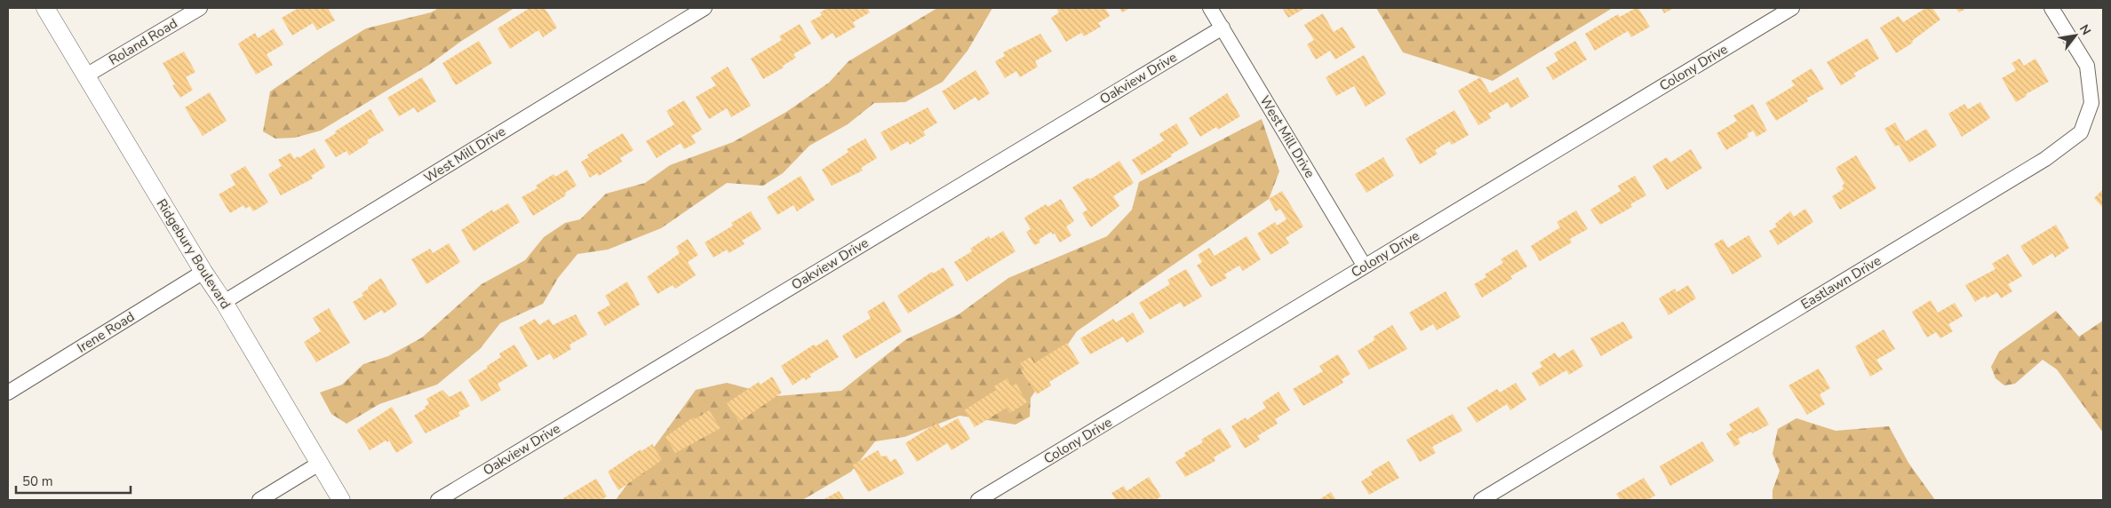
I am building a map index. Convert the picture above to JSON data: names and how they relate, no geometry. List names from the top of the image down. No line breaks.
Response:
{"streets":{"street":["Roland Road","Colony Drive","Oakview Drive","West Mill Drive","Ridgebury Boulevard","Eastlawn Drive","Irene Road"]},"crossings":[["Roland Road","Ridgebury Boulevard"],["Colony Drive","West Mill Drive"],["Oakview Drive","West Mill Drive"],["West Mill Drive","Ridgebury Boulevard"],["Ridgebury Boulevard","Irene Road"]],"scale_bar":"50 m","north":"top right"}
